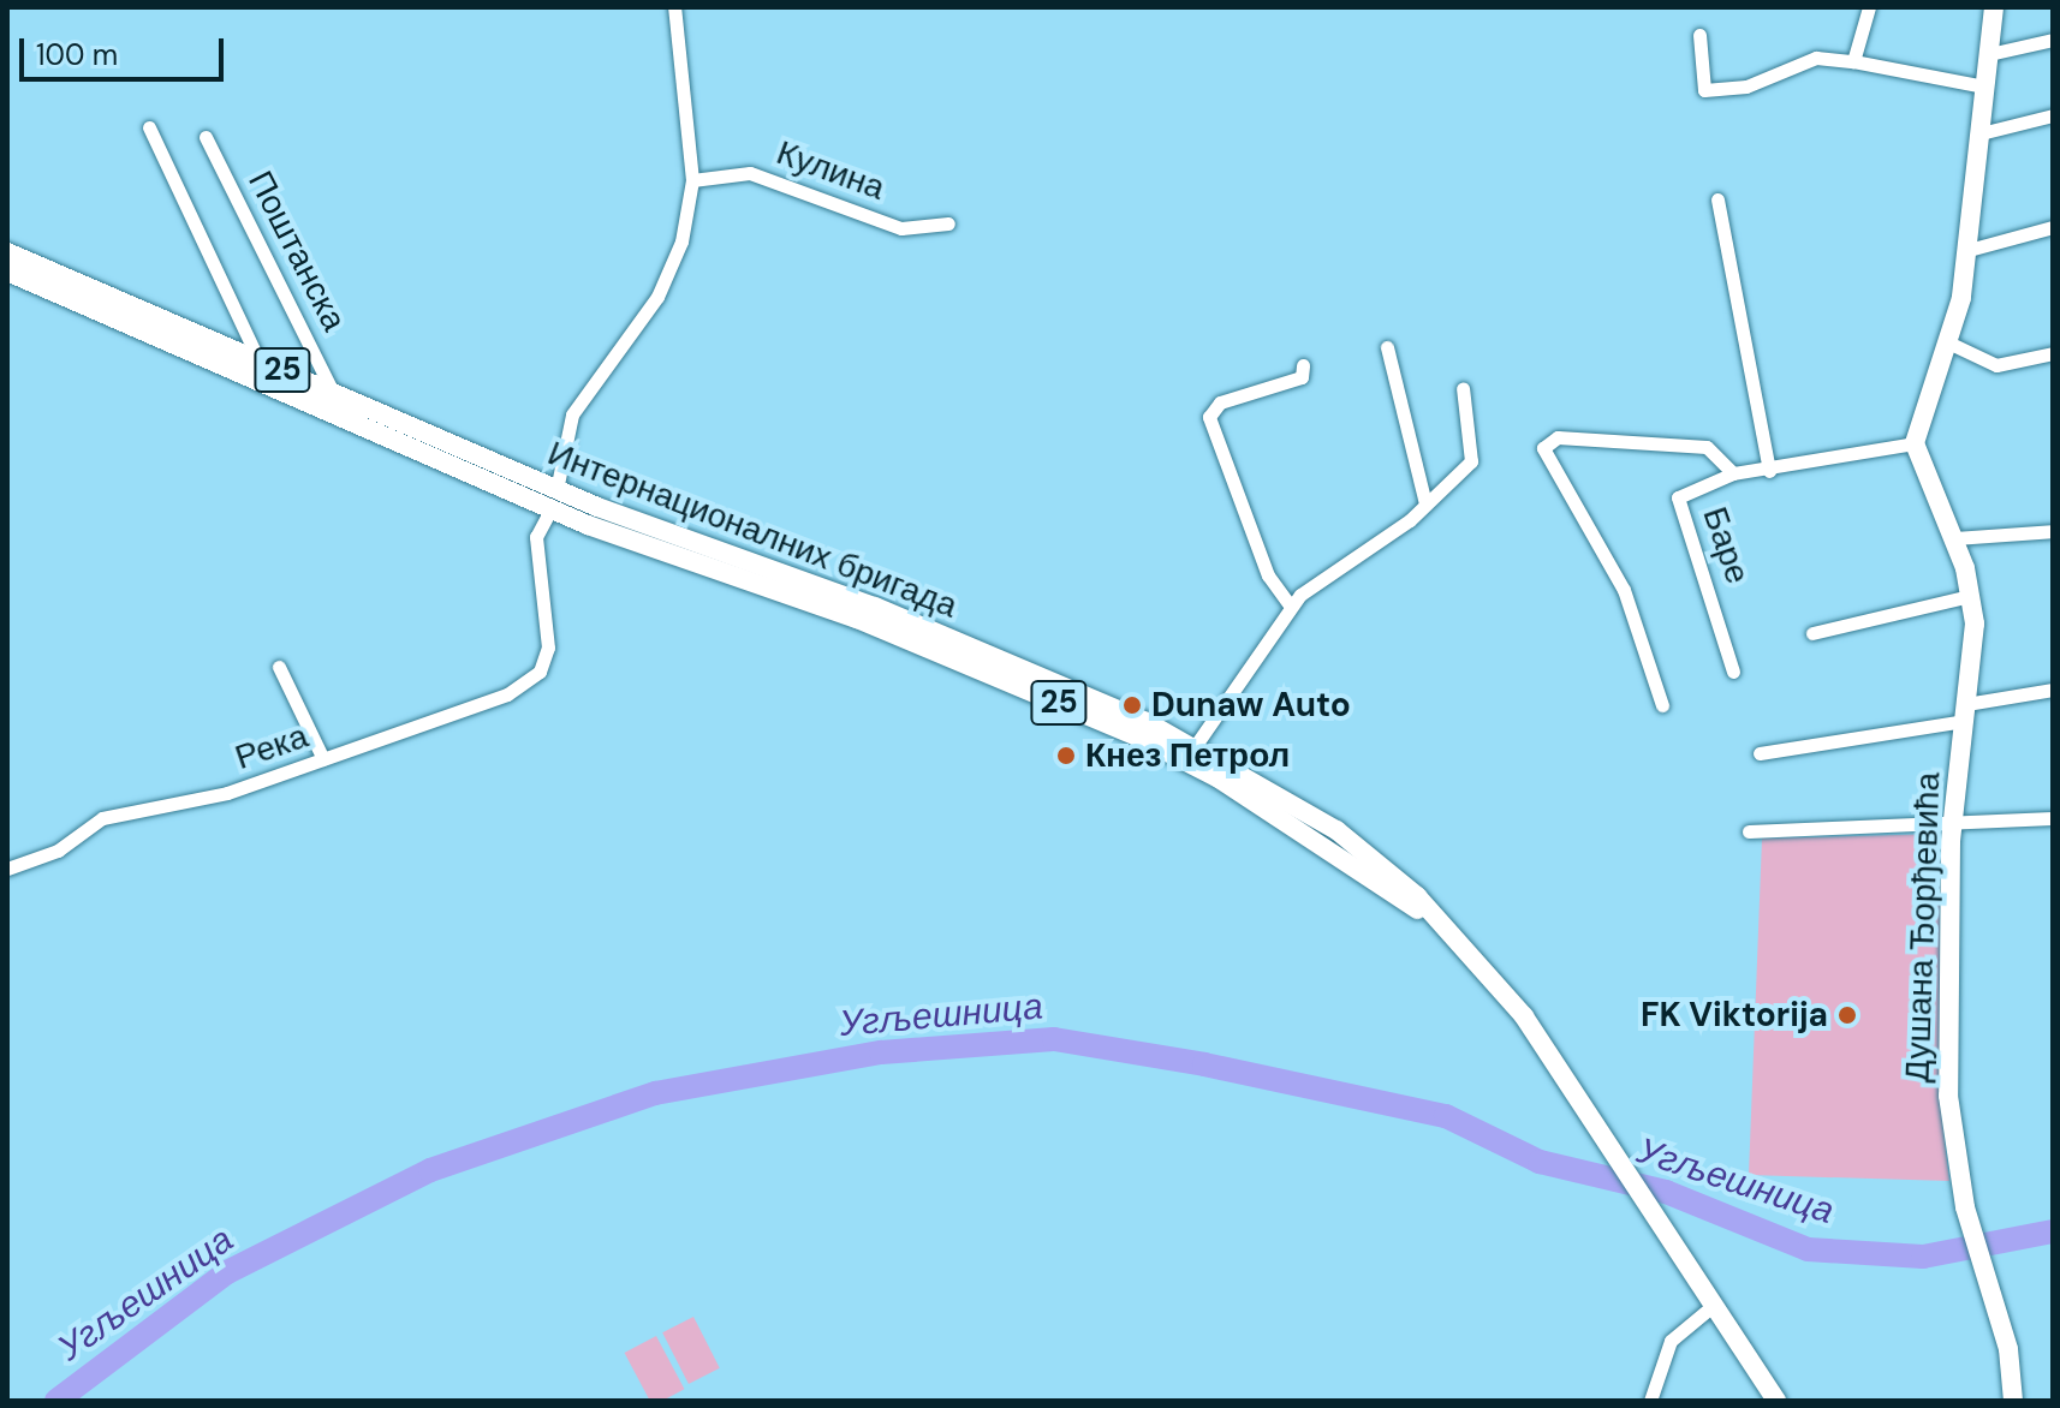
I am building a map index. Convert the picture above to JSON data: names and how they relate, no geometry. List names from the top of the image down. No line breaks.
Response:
{"streets":{"main road":["25","Интернационалних бригада","Душана Ђорђевића"],"street":["Кулина","Поштанска","Баре","Река"]},"crossings":[["Поштанска","Интернационалних бригада"],["Интернационалних бригада","Река"]],"water":["Угљешница"],"places":["Dunaw Auto","Кнез Петрол","FK Viktorija"],"scale_bar":"100 m"}
